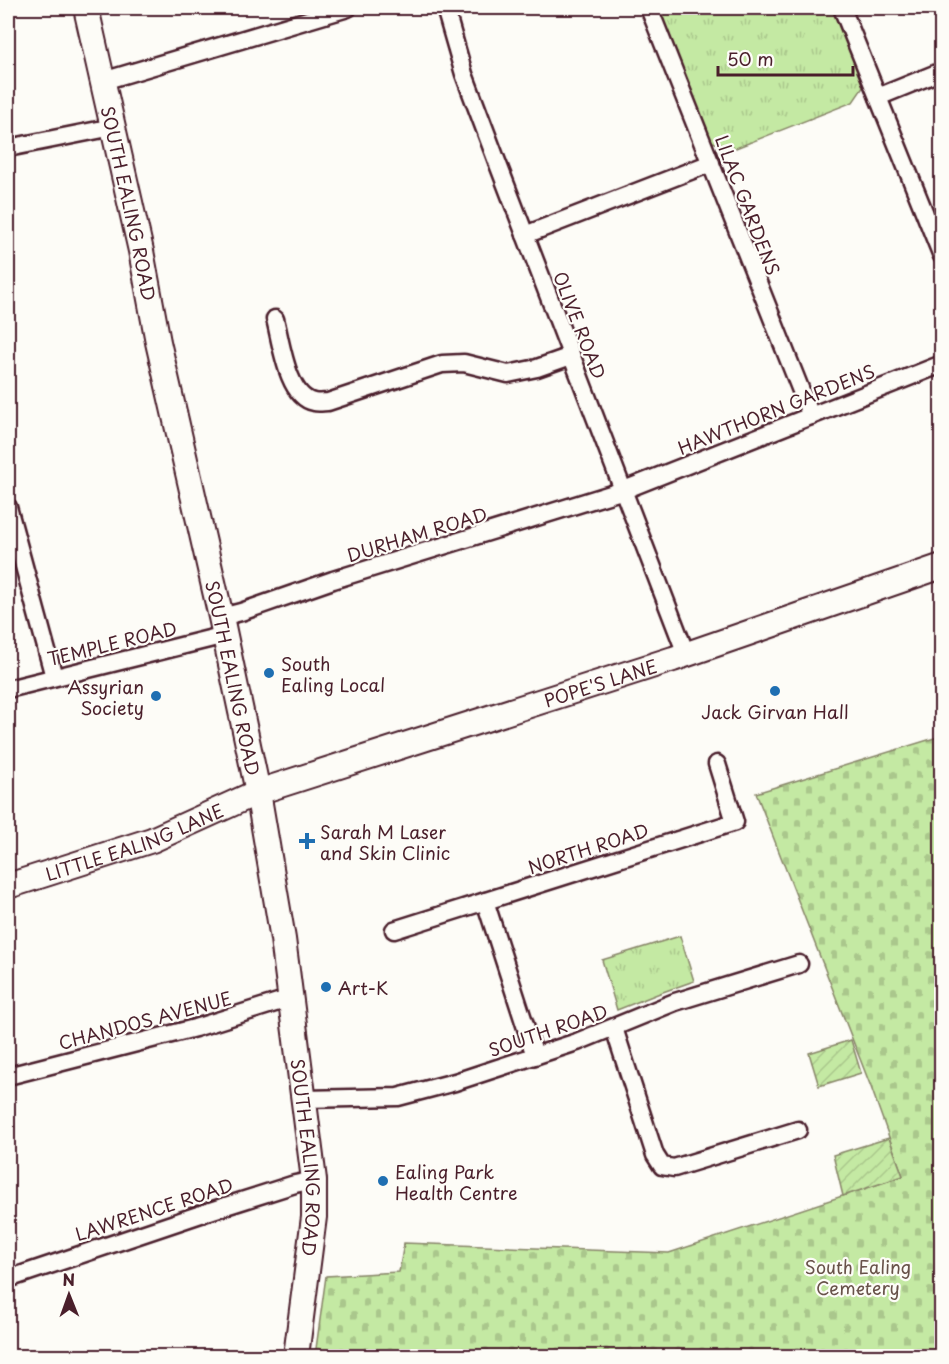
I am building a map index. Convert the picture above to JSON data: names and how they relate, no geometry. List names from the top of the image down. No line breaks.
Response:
{"streets":{"main road":["SOUTH EALING ROAD","POPE'S LANE","LITTLE EALING LANE"],"street":["LILAC GARDENS","OLIVE ROAD","HAWTHORN GARDENS","DURHAM ROAD","TEMPLE ROAD","NORTH ROAD","CHANDOS AVENUE","SOUTH ROAD","LAWRENCE ROAD"]},"crossings":[["SOUTH EALING ROAD","DURHAM ROAD"],["SOUTH EALING ROAD","TEMPLE ROAD"],["SOUTH EALING ROAD","POPE'S LANE"],["SOUTH EALING ROAD","LITTLE EALING LANE"],["SOUTH EALING ROAD","CHANDOS AVENUE"],["SOUTH EALING ROAD","SOUTH ROAD"],["SOUTH EALING ROAD","LAWRENCE ROAD"],["LILAC GARDENS","HAWTHORN GARDENS"],["OLIVE ROAD","HAWTHORN GARDENS"],["OLIVE ROAD","DURHAM ROAD"],["OLIVE ROAD","POPE'S LANE"],["HAWTHORN GARDENS","DURHAM ROAD"],["DURHAM ROAD","TEMPLE ROAD"],["POPE'S LANE","LITTLE EALING LANE"]],"parks":["South Ealing Cemetery"],"places":{"other":["South Ealing Local","Jack Girvan Hall","Assyrian Society","Art-K","Ealing Park Health Centre"],"health":["Sarah M Laser and Skin Clinic"]},"scale_bar":"50 m","north":"top"}
